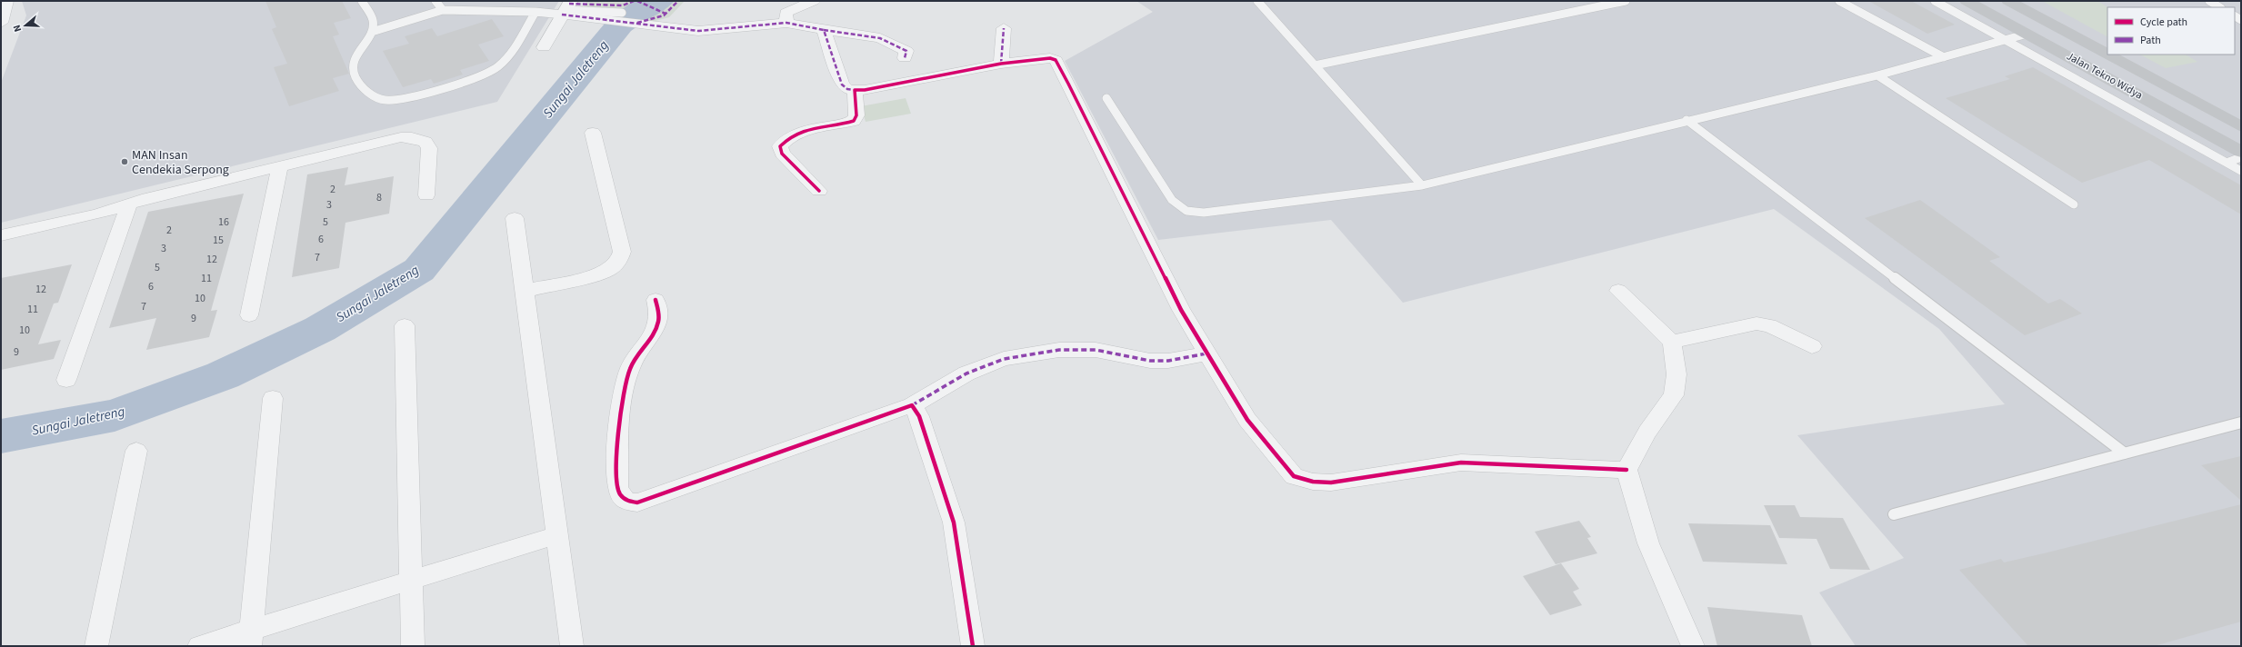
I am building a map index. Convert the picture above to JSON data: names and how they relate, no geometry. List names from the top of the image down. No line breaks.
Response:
{"streets":{"main road":["Jalan Tekno Widya"]},"water":["Sungai Jaletreng"],"places":["MAN Insan Cendekia Serpong"],"house_numbers":["2","8","3","16","5","2","6","15","3","7","12","5","11","6","12","10","7","11","9","10","9"],"legend":["Cycle path","Path"],"north":"left"}
